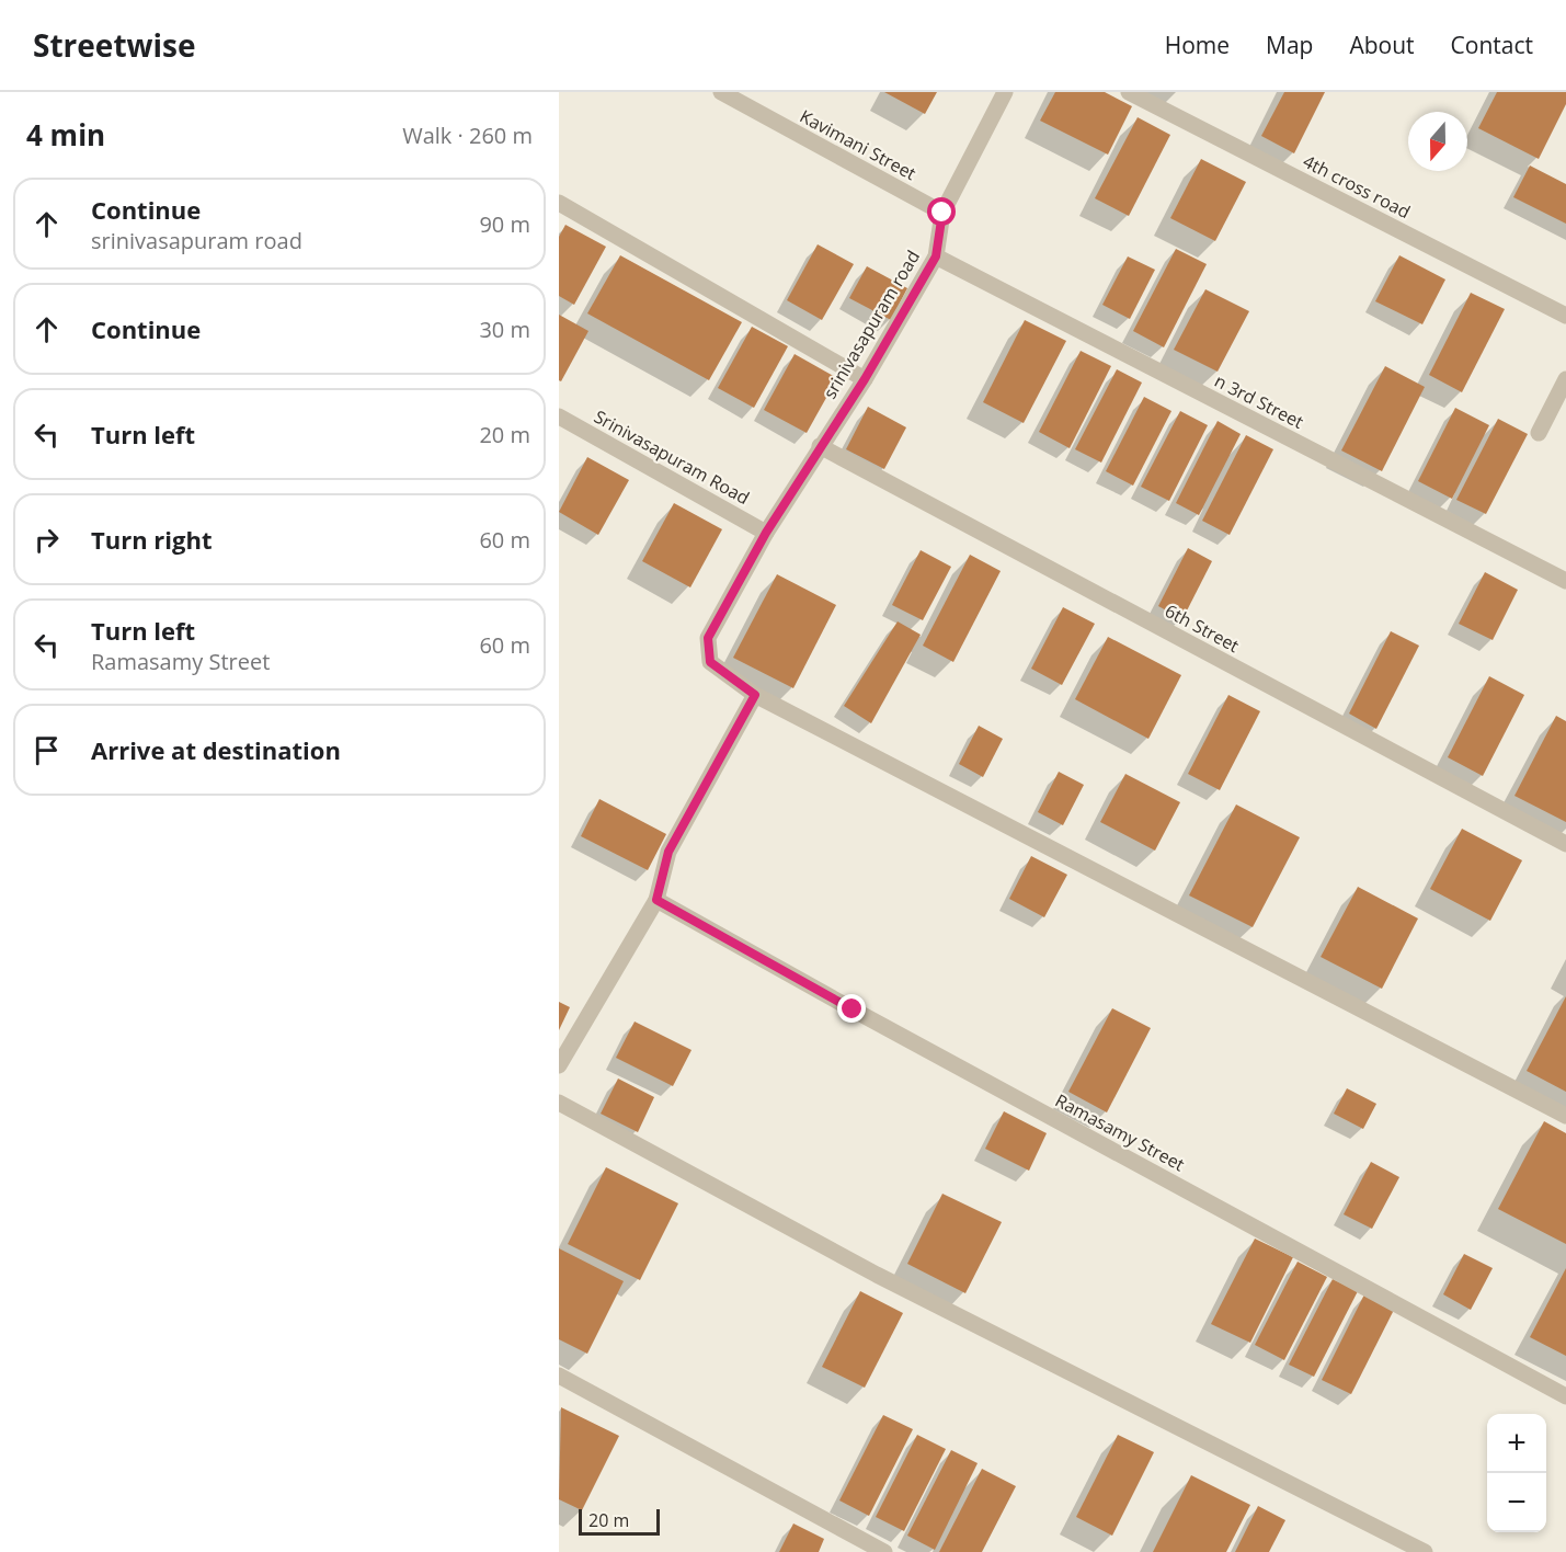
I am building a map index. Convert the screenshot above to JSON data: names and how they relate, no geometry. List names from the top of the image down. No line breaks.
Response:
{"streets":{"street":["Kavimani Street","4th cross road","srinivasapuram road","n 3rd Street","Srinivasapuram Road","6th Street","Ramasamy Street"]},"crossings":[["Kavimani Street","srinivasapuram road"],["srinivasapuram road","n 3rd Street"],["srinivasapuram road","Srinivasapuram Road"],["srinivasapuram road","6th Street"]],"scale_bar":"20 m","north":"bottom","page":{"header":"Streetwise","nav":["Home","Map","About","Contact"],"heading":["4 min","Walk · 260 m"],"list":[["Continue","srinivasapuram road","90 m"],["Continue","30 m"],["Turn left","20 m"],["Turn right","60 m"],["Turn left","Ramasamy Street","60 m"],"Arrive at destination"],"map_buttons":["+","−"],"scale":"20 m"}}
